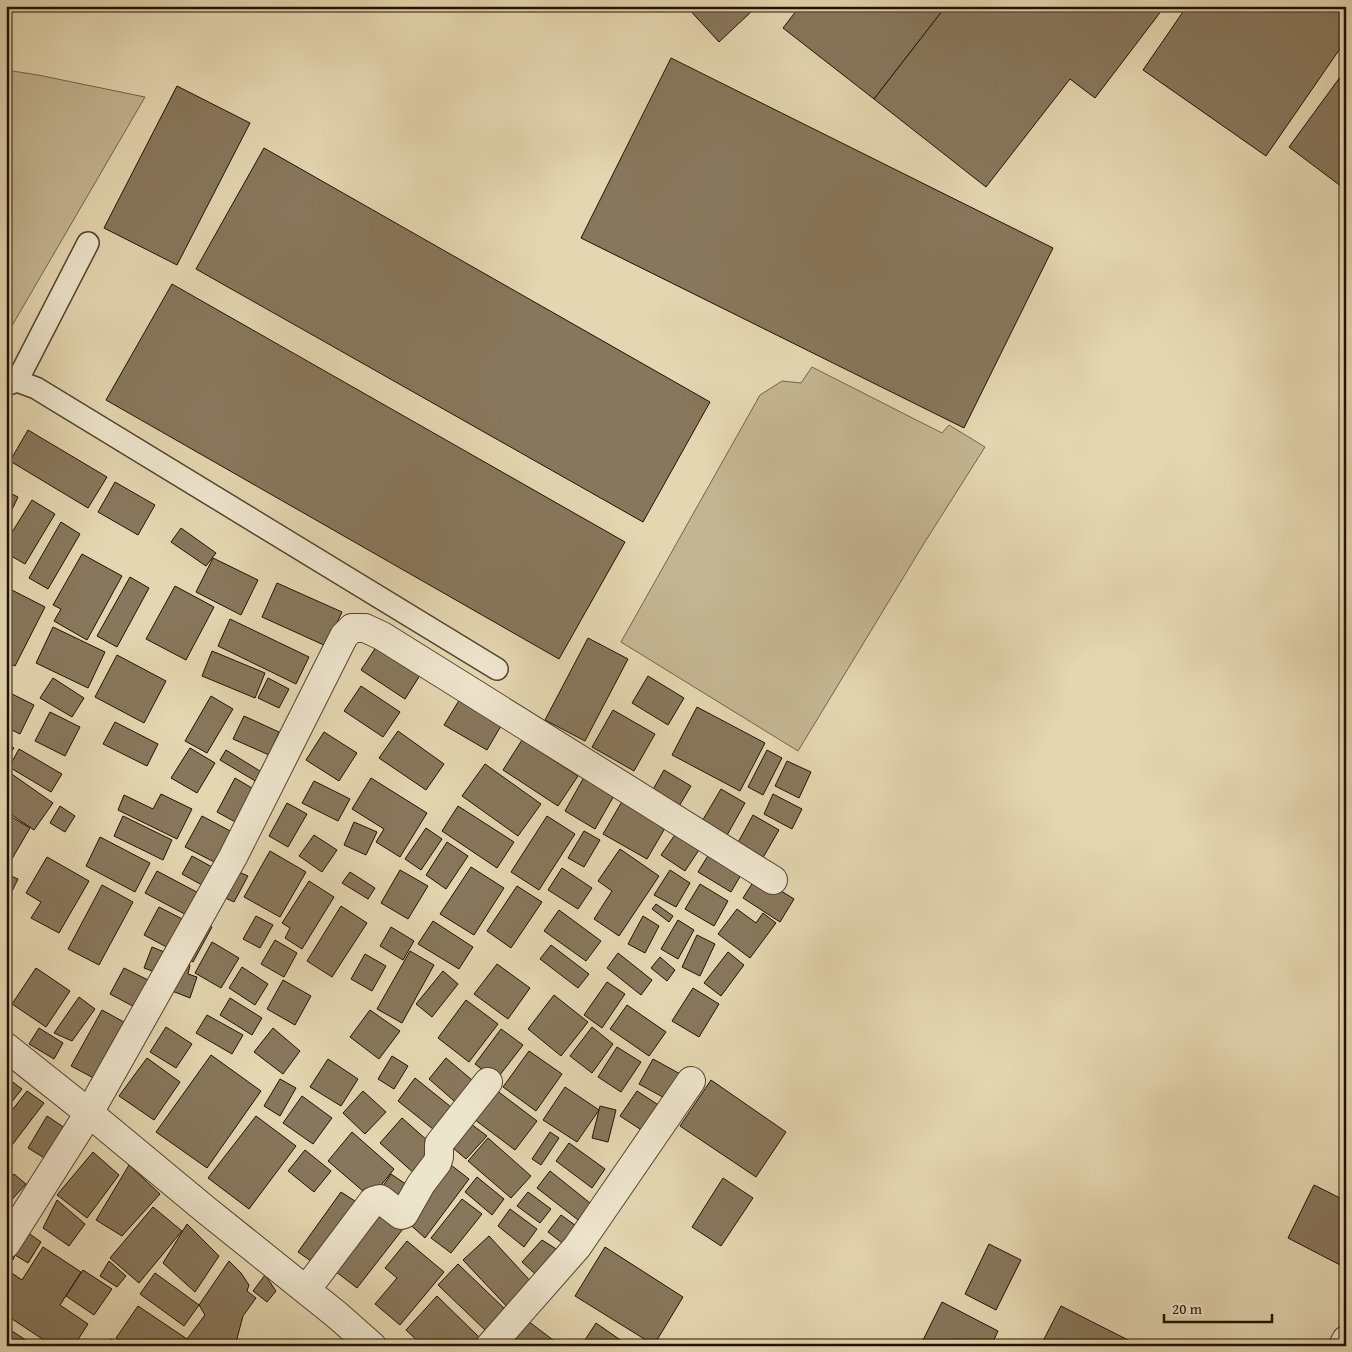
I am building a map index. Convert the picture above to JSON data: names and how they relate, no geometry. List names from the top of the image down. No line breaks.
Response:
{"scale_bar":"20 m"}
